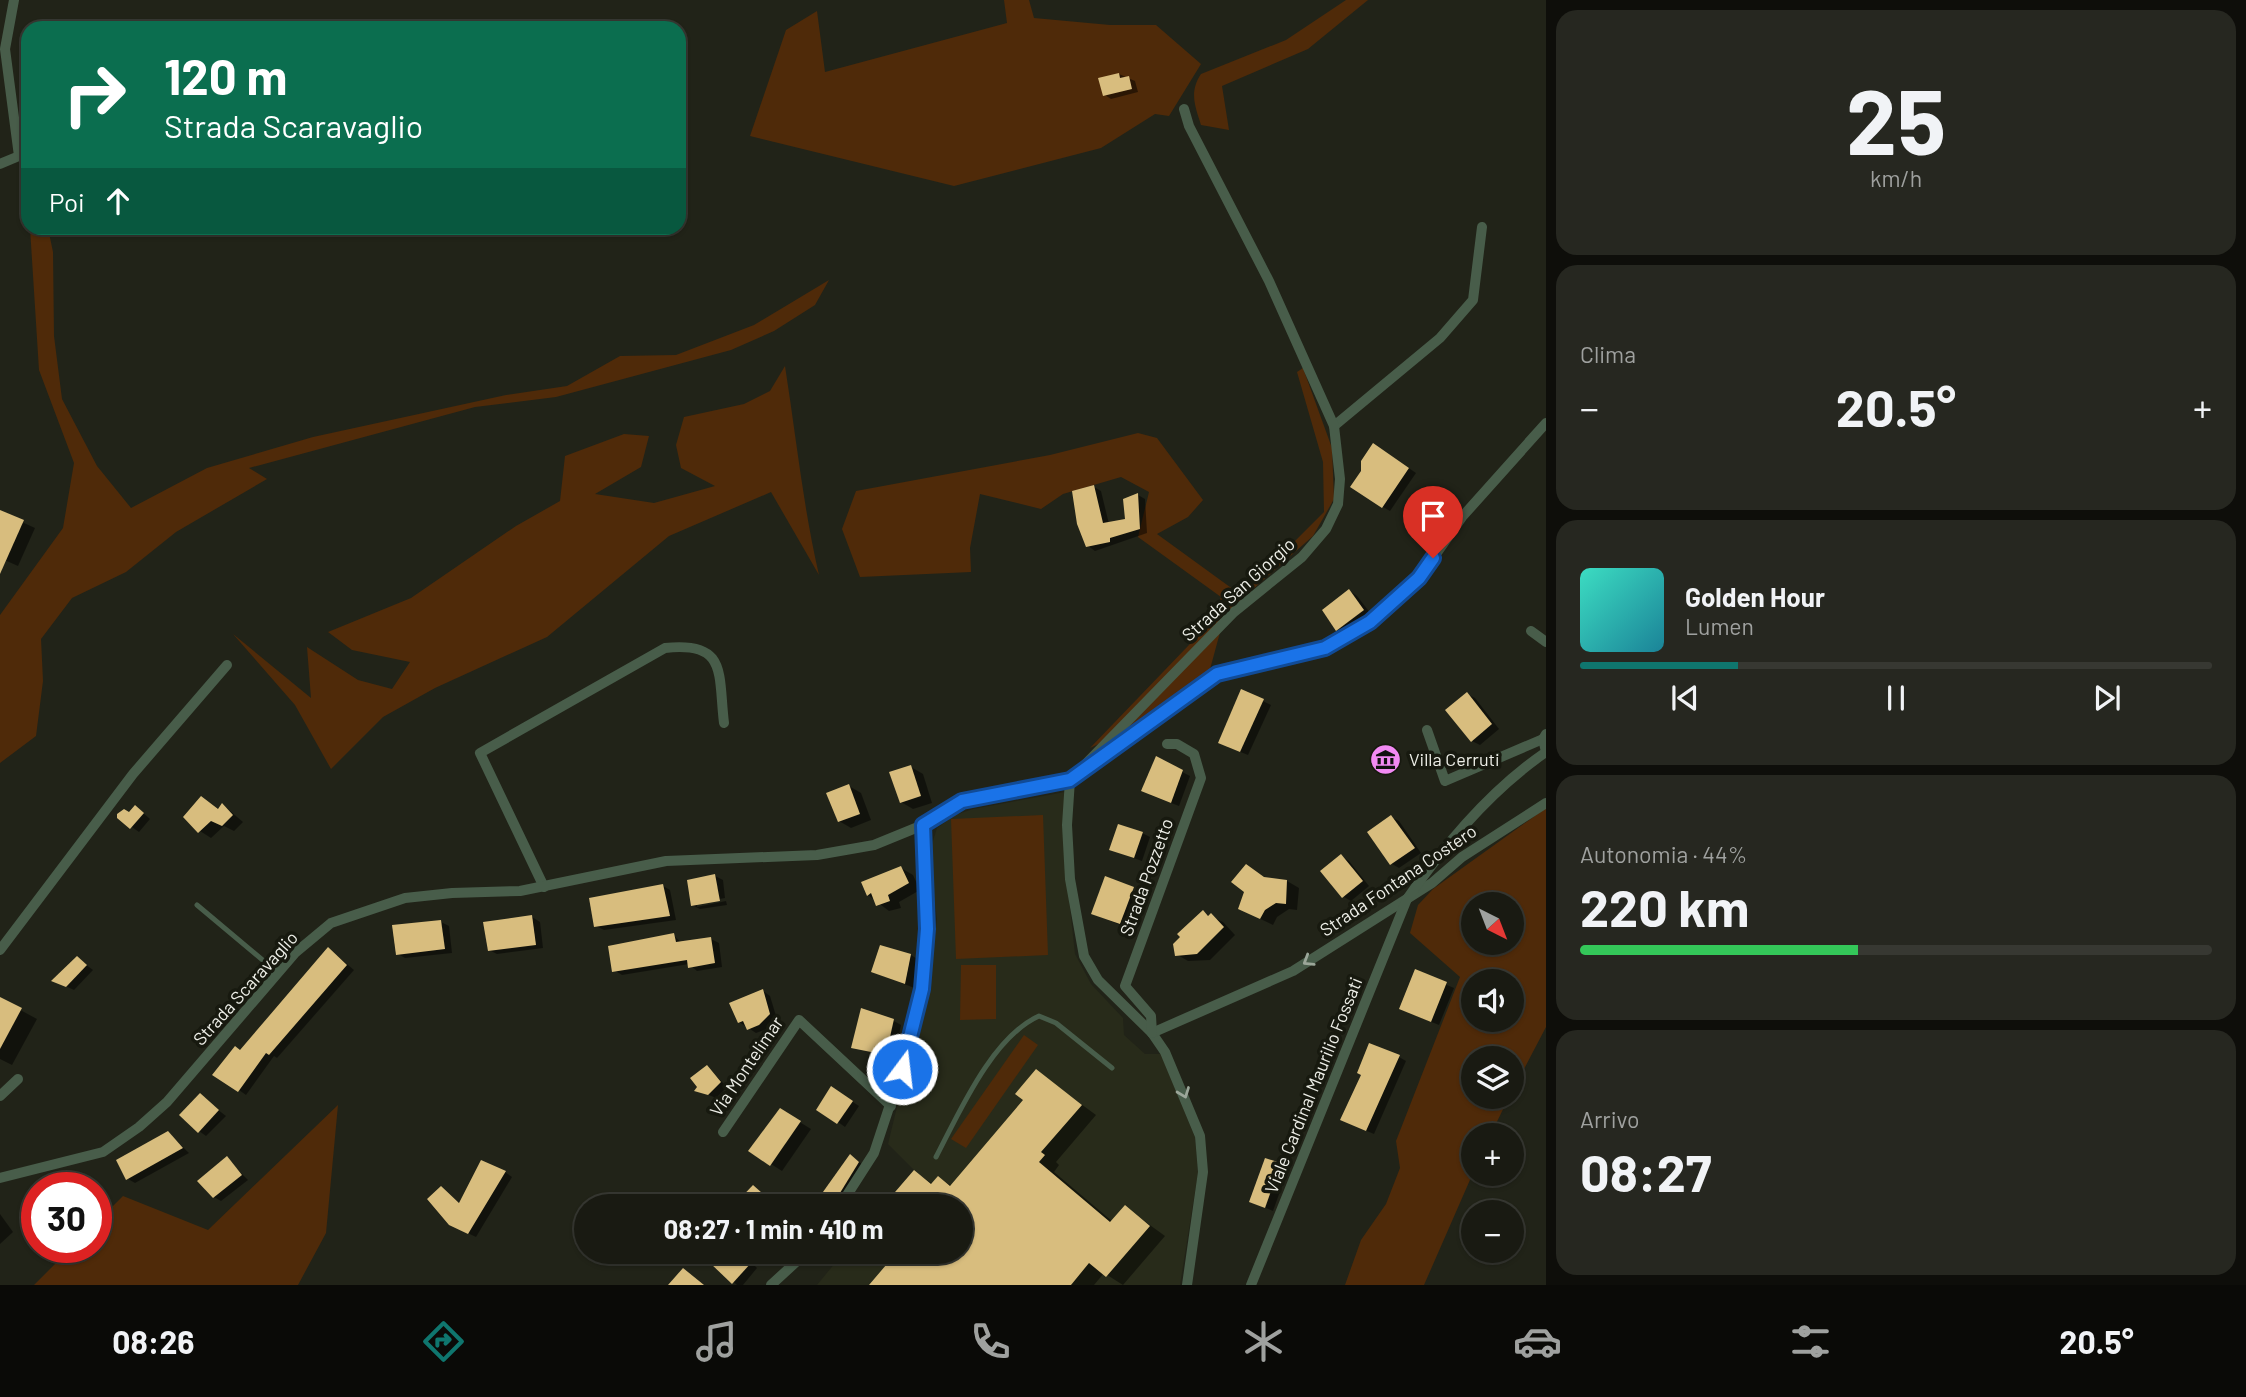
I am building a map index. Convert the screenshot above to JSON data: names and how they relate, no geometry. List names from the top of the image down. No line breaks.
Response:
{"streets":{"street":["Strada San Giorgio","Strada Pozzetto","Strada Fontana Costero","Strada Scaravaglio","Via Montelimar","Viale Cardinal Maurilio Fossati"]},"crossings":[["Strada San Giorgio","Strada Pozzetto"],["Strada San Giorgio","Strada Scaravaglio"],["Strada Pozzetto","Strada Fontana Costero"],["Strada Pozzetto","Strada Scaravaglio"],["Strada Fontana Costero","Viale Cardinal Maurilio Fossati"]],"one_way":["Strada Fontana Costero"],"places":{"museum":["Villa Cerruti"]},"north":"bottom right","page":{"tile":[["25","km/h"],"Clima",["Autonomia · 44%","220 km"],["Arrivo","08:27"]],"turn":["120 m","Strada Scaravaglio"],"then":"Poi","heat":["−","20.5°","+"],"song":["Golden Hour","Lumen"],"map_buttons":["+","−"],"limit":"30","trip":"08:27 · 1 min · 410 m","tabs":["08:26","20.5°"]}}
